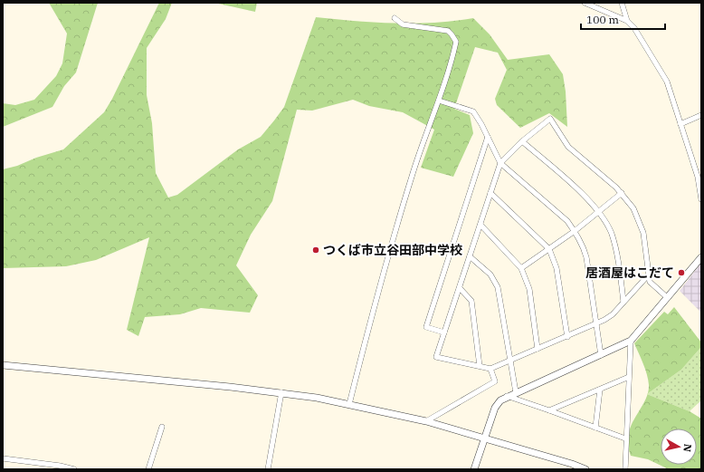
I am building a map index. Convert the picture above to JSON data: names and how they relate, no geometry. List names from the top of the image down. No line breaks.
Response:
{"places":["つくば市立谷田部中学校","居酒屋はこだて"],"scale_bar":"100 m","north":"right"}
